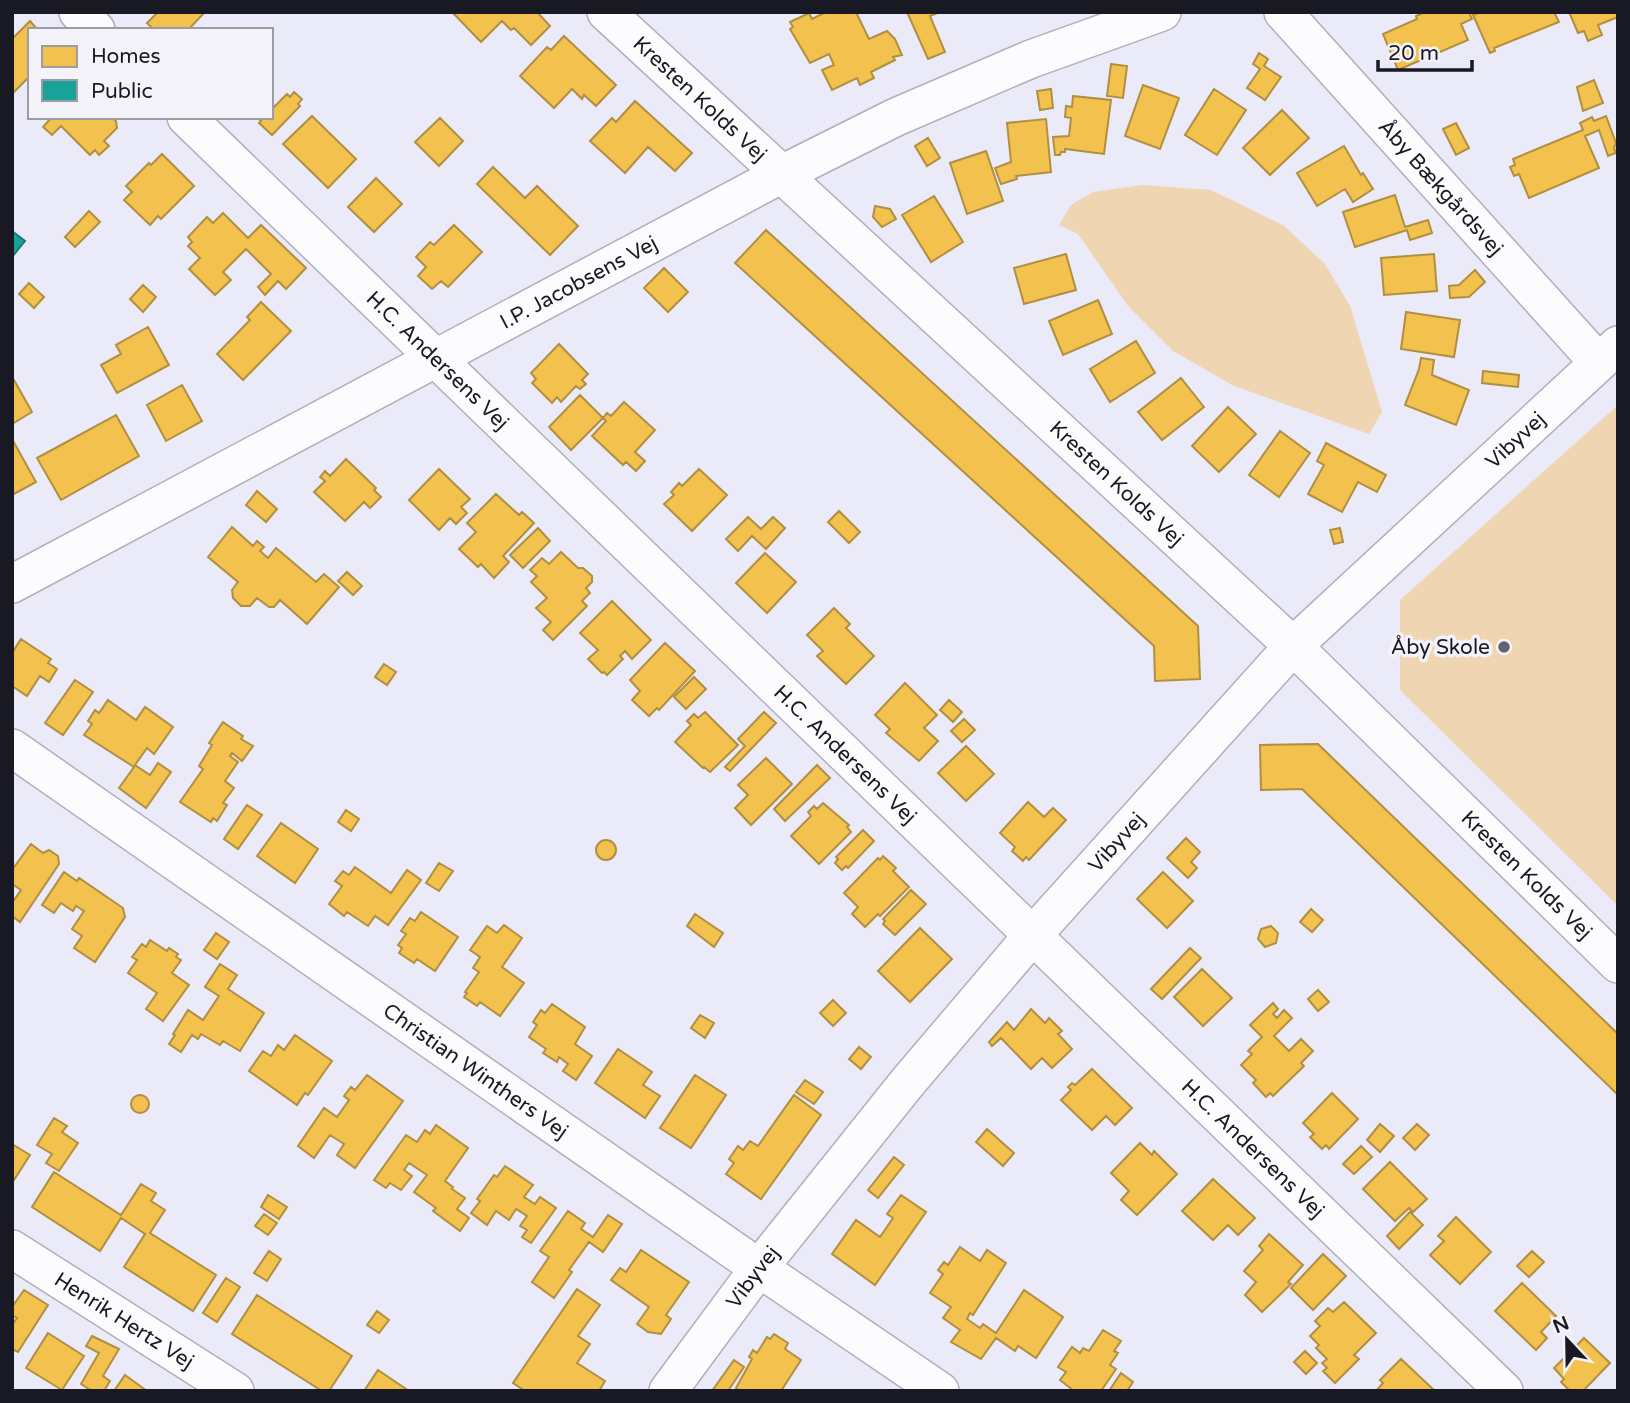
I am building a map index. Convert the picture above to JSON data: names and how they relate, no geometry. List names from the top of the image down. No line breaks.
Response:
{"streets":{"street":["Kresten Kolds Vej","Åby Bækgårdsvej","I.P. Jacobsens Vej","H.C. Andersens Vej","Vibyvej","Christian Winthers Vej","Henrik Hertz Vej"]},"crossings":[["Kresten Kolds Vej","I.P. Jacobsens Vej"],["Kresten Kolds Vej","Vibyvej"],["Åby Bækgårdsvej","Vibyvej"],["I.P. Jacobsens Vej","H.C. Andersens Vej"],["H.C. Andersens Vej","Vibyvej"],["Vibyvej","Christian Winthers Vej"]],"places":["Åby Skole"],"legend":["Homes","Public"],"scale_bar":"20 m","north":"top"}
